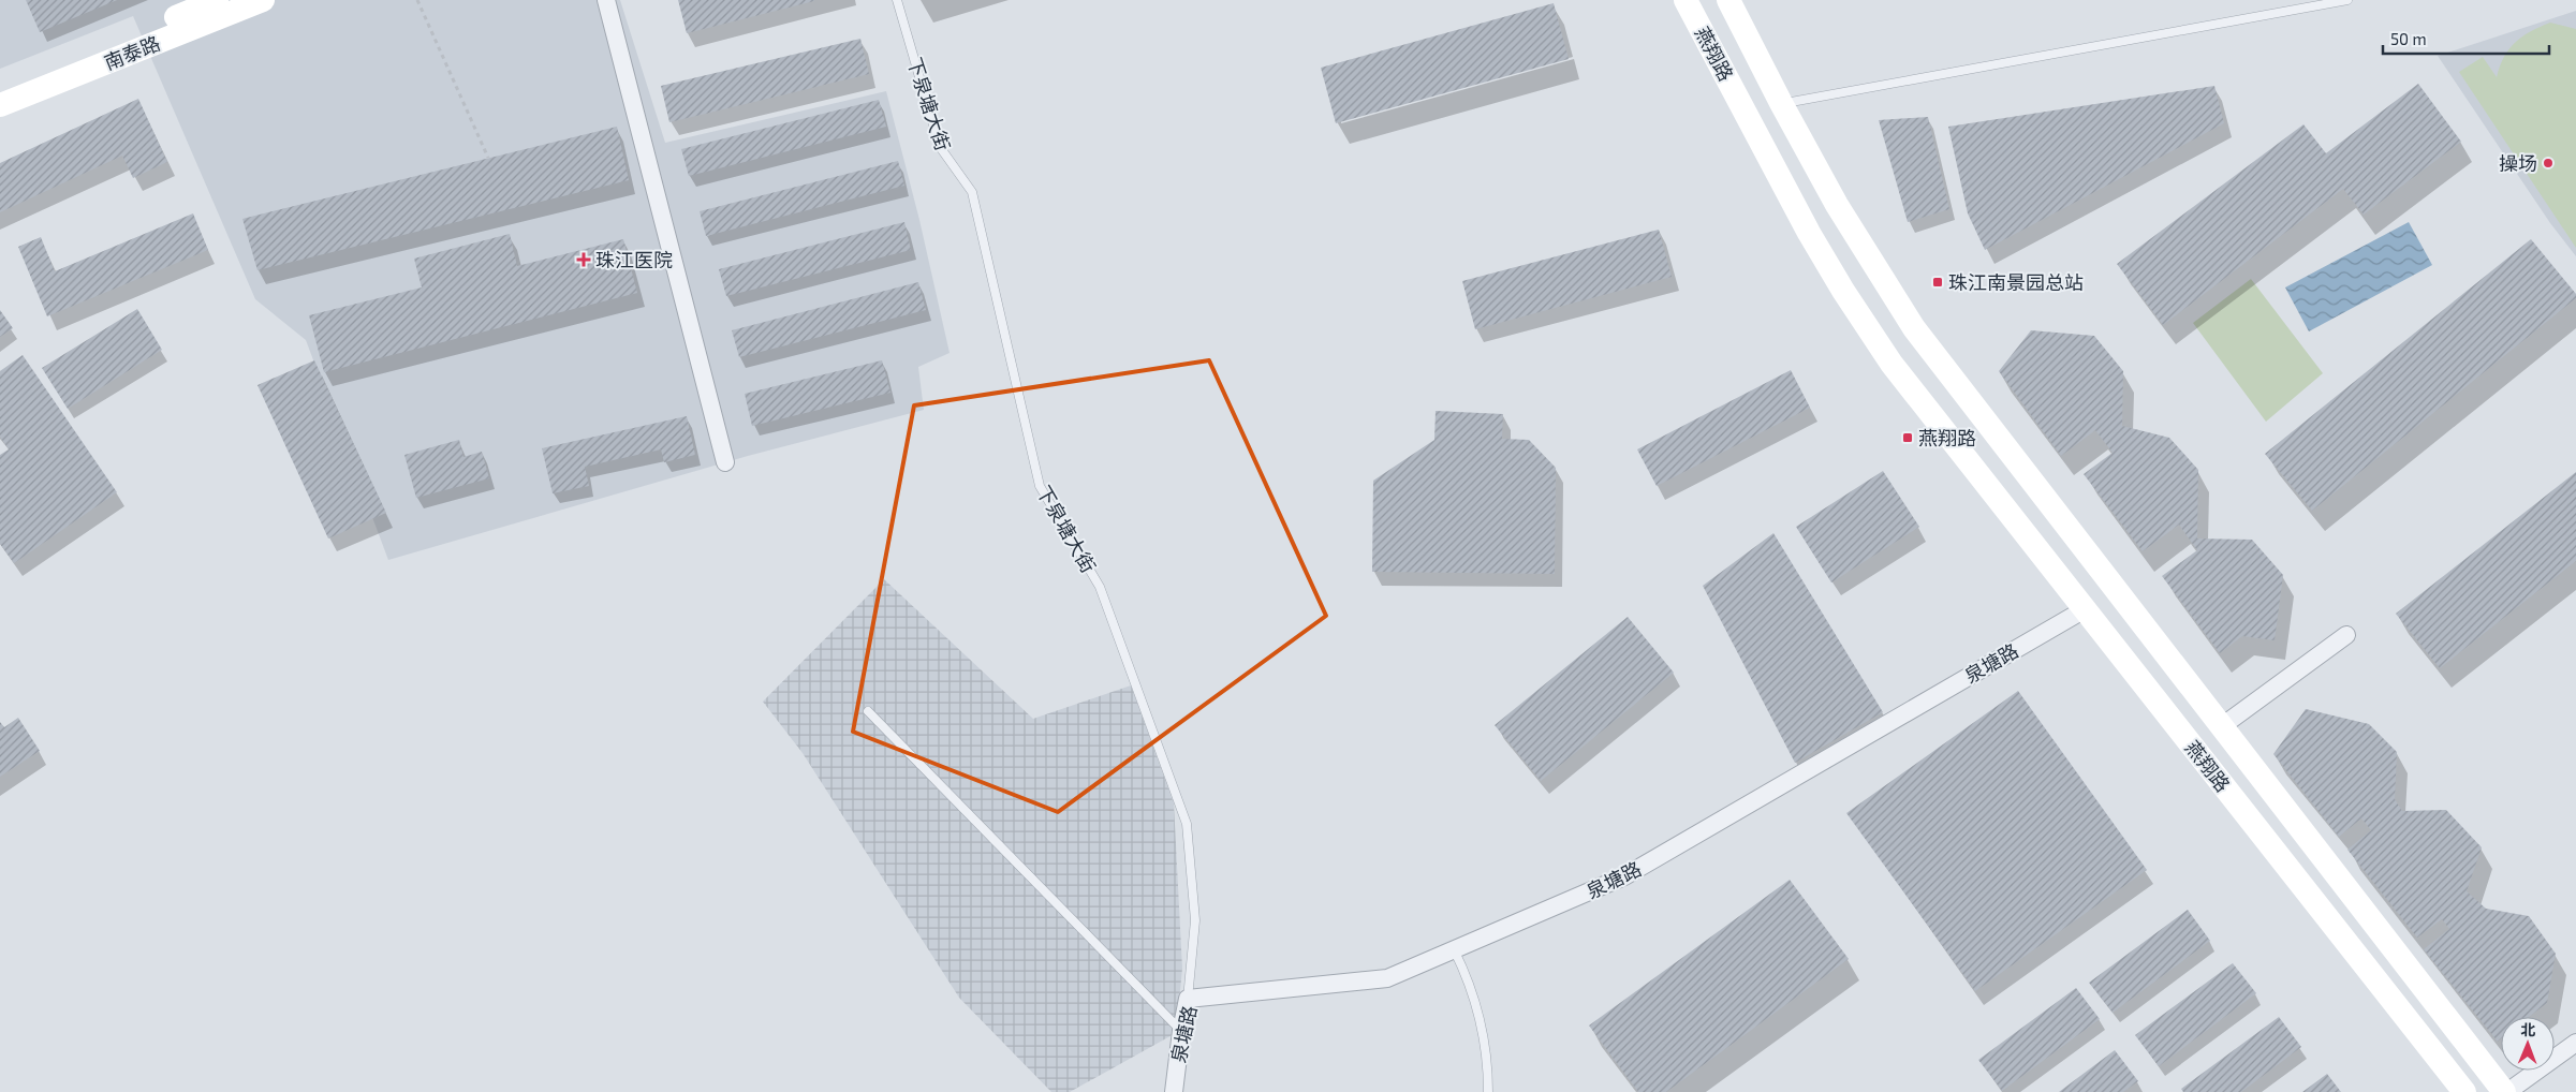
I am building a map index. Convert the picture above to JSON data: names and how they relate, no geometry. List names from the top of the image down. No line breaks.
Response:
{"streets":{"main road":["南泰路","燕翔路"],"street":["泉塘路"],"lane":["下泉塘大街"]},"crossings":[["燕翔路","泉塘路"],["下泉塘大街","泉塘路"]],"places":{"other":["操场"],"health":["珠江医院"],"transit":["珠江南景园总站","燕翔路"]},"scale_bar":"50 m","north":"top"}
